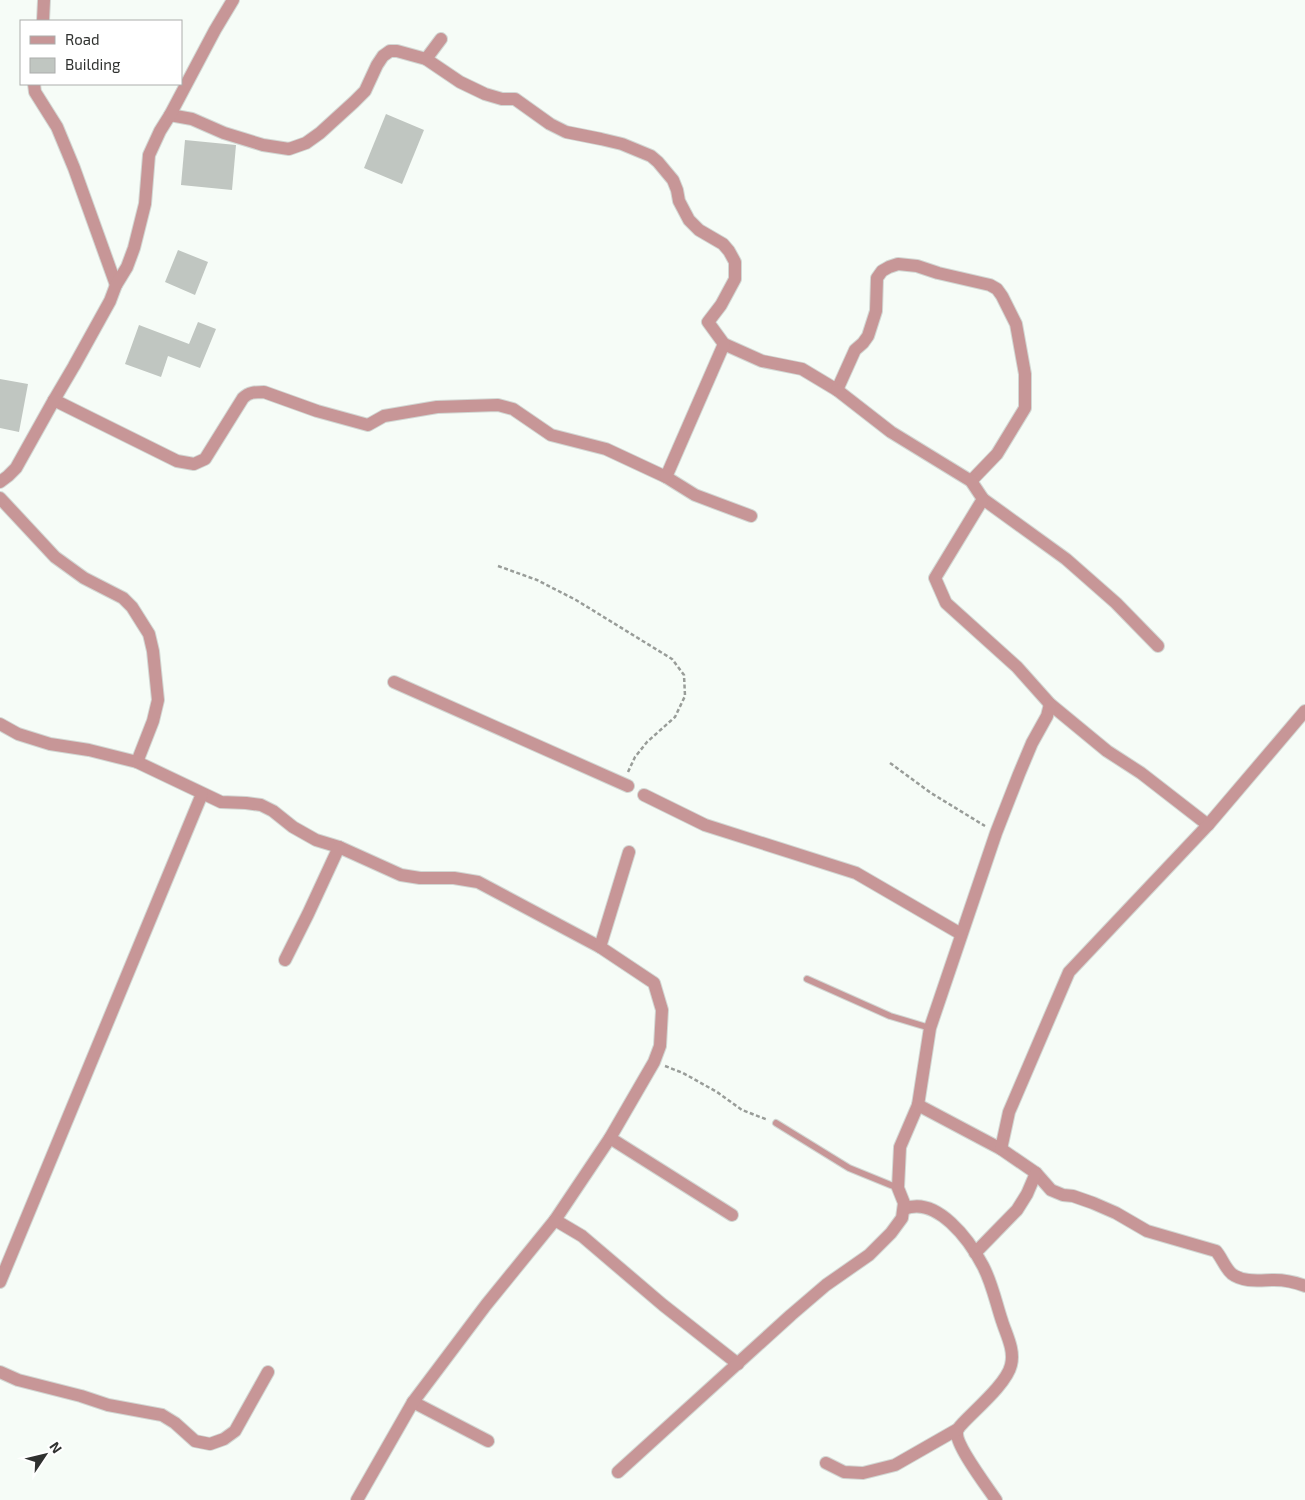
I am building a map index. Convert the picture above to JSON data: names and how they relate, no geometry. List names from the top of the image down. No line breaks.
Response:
{"legend":["Road","Building"],"north":"top right"}
